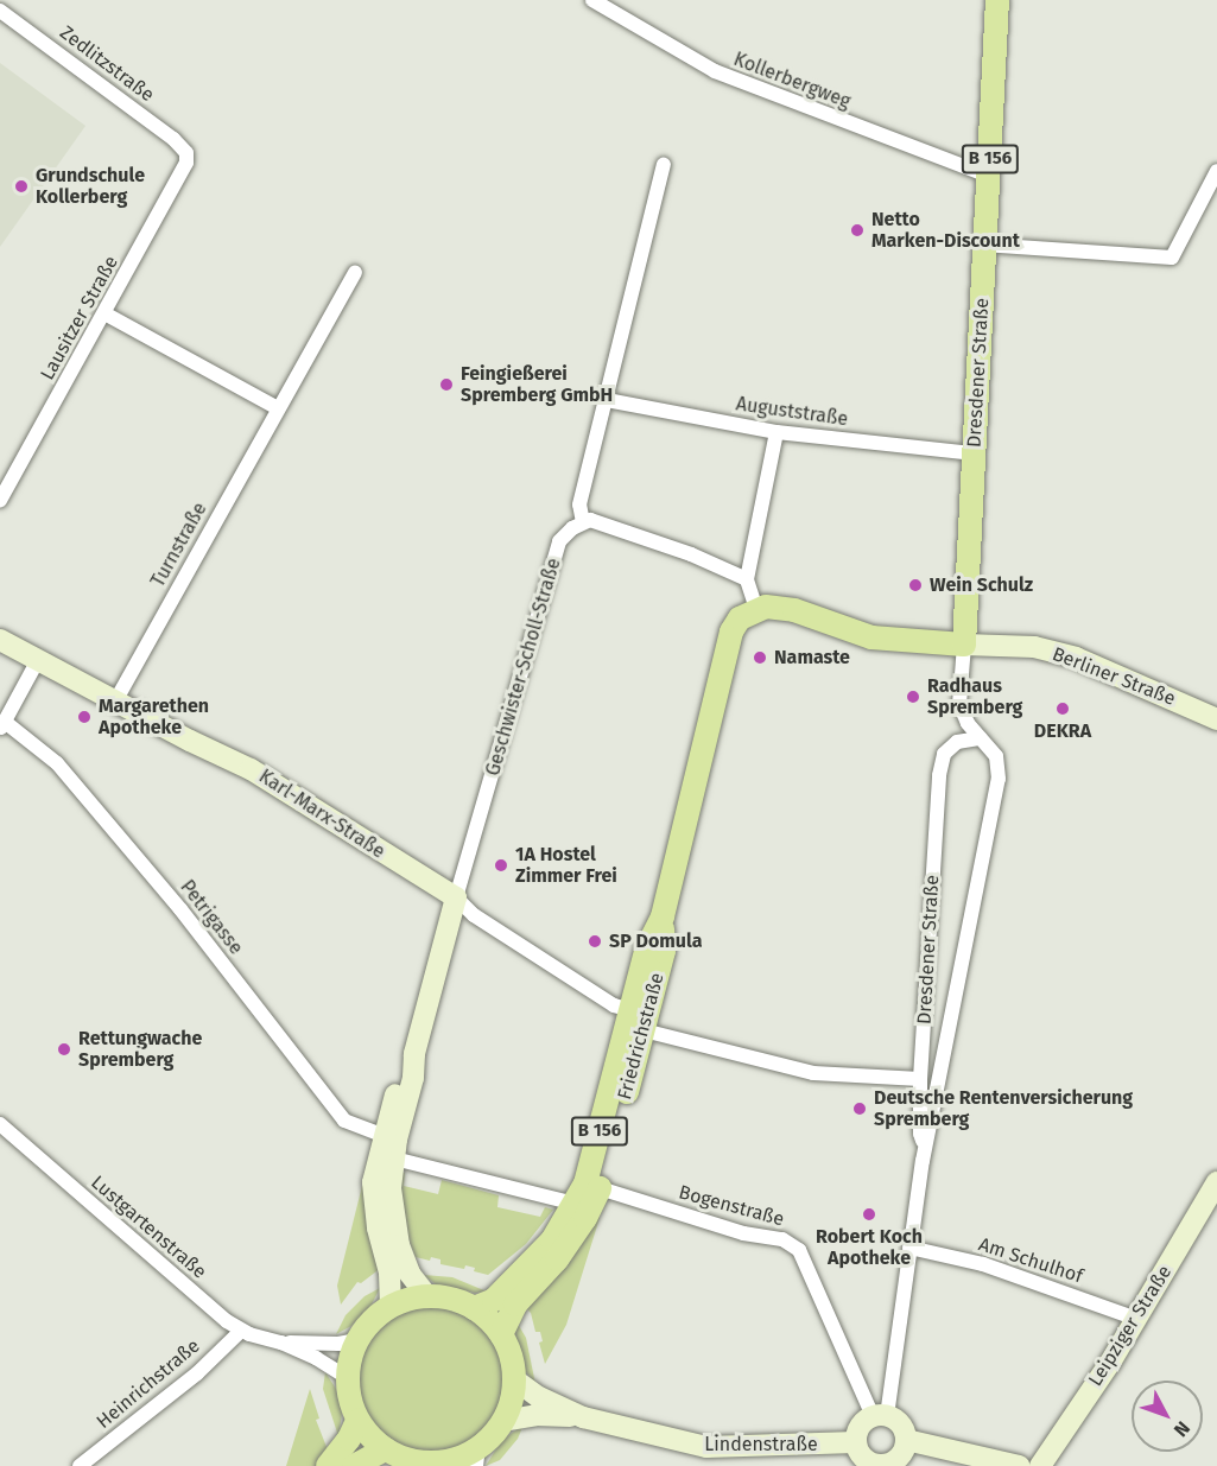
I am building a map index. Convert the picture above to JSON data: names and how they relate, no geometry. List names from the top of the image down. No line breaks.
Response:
{"streets":{"main road":["B 156","Dresdener Straße","Geschwister-Scholl-Straße","Berliner Straße","Karl-Marx-Straße","Friedrichstraße","Leipziger Straße","Lindenstraße"],"street":["Zedlitzstraße","Kollerbergweg","Lausitzer Straße","Auguststraße","Turnstraße","Petrigasse","Bogenstraße","Lustgartenstraße","Am Schulhof","Heinrichstraße"]},"crossings":[["Zedlitzstraße","Lausitzer Straße"],["Kollerbergweg","Dresdener Straße"],["Dresdener Straße","Auguststraße"],["Dresdener Straße","Berliner Straße"],["Dresdener Straße","Karl-Marx-Straße"],["Dresdener Straße","Bogenstraße"],["Dresdener Straße","Am Schulhof"],["Dresdener Straße","Lindenstraße"],["Turnstraße","Karl-Marx-Straße"],["Geschwister-Scholl-Straße","Karl-Marx-Straße"],["Geschwister-Scholl-Straße","Petrigasse"],["Geschwister-Scholl-Straße","Friedrichstraße"],["Geschwister-Scholl-Straße","Lustgartenstraße"],["Geschwister-Scholl-Straße","Lindenstraße"],["Karl-Marx-Straße","Friedrichstraße"],["Friedrichstraße","Bogenstraße"],["Friedrichstraße","Lustgartenstraße"],["Friedrichstraße","Lindenstraße"],["Bogenstraße","Lindenstraße"],["Lustgartenstraße","Heinrichstraße"],["Lustgartenstraße","Lindenstraße"],["Am Schulhof","Leipziger Straße"]],"places":["Grundschule Kollerberg","Netto Marken-Discount","Feingießerei Spremberg GmbH","Wein Schulz","Namaste","Radhaus Spremberg","DEKRA","Margarethen Apotheke","1A Hostel Zimmer Frei","SP Domula","Rettungwache Spremberg","Deutsche Rentenversicherung Spremberg","Robert Koch Apotheke"],"north":"bottom right"}
